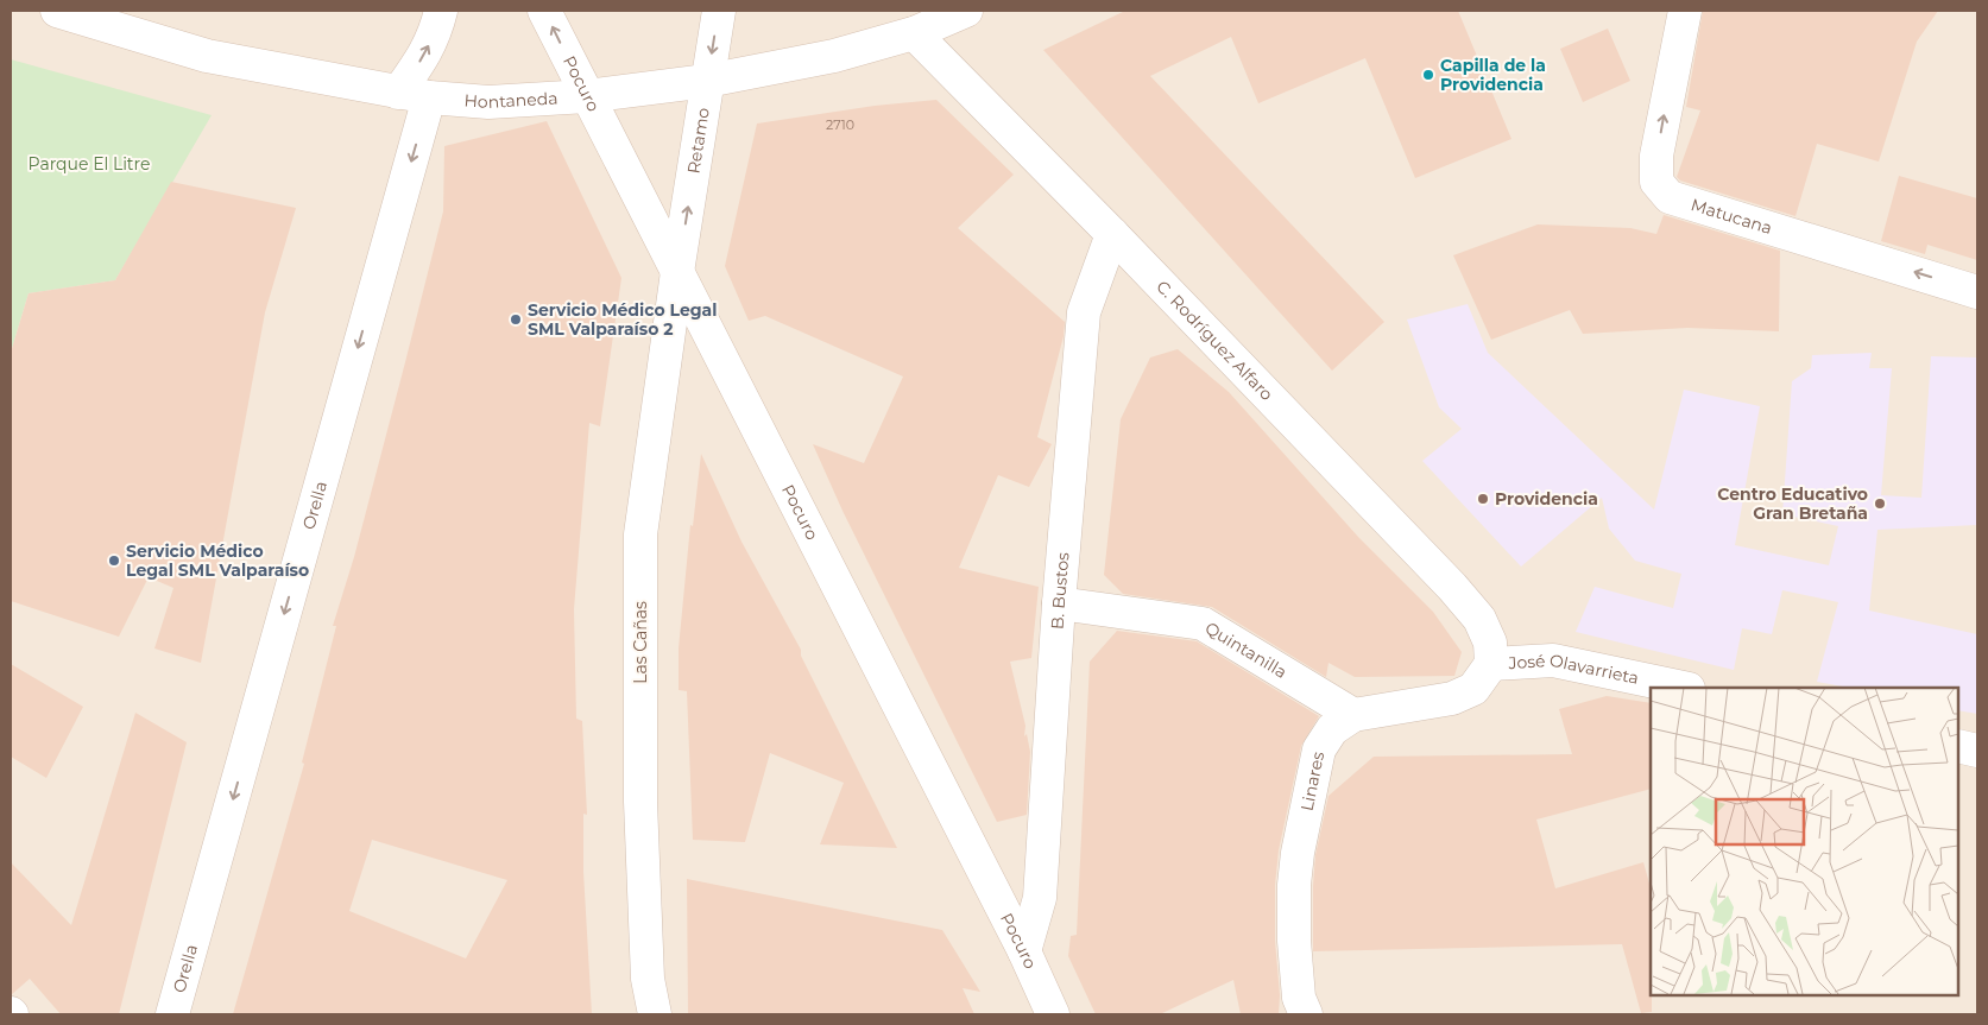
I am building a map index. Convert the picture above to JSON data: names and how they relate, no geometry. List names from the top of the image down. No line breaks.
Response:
{"streets":{"street":["Pocuro","Hontaneda","Retamo","Matucana","C. Rodríguez Alfaro","Orella","B. Bustos","Las Cañas","Quintanilla","José Olavarrieta","Linares"]},"crossings":[["Pocuro","Hontaneda"],["Pocuro","Retamo"],["Pocuro","B. Bustos"],["Pocuro","Las Cañas"],["Hontaneda","Retamo"],["Hontaneda","C. Rodríguez Alfaro"],["Hontaneda","Orella"],["Retamo","Las Cañas"],["C. Rodríguez Alfaro","B. Bustos"],["C. Rodríguez Alfaro","José Olavarrieta"],["C. Rodríguez Alfaro","Linares"],["B. Bustos","Quintanilla"],["Quintanilla","Linares"],["José Olavarrieta","Linares"]],"one_way":["Orella"],"parks":["Parque El Litre"],"places":["Capilla de la Providencia","Servicio Médico Legal SML Valparaíso 2","Providencia","Centro Educativo Gran Bretaña","Servicio Médico Legal SML Valparaíso"],"house_numbers":["2710"]}
